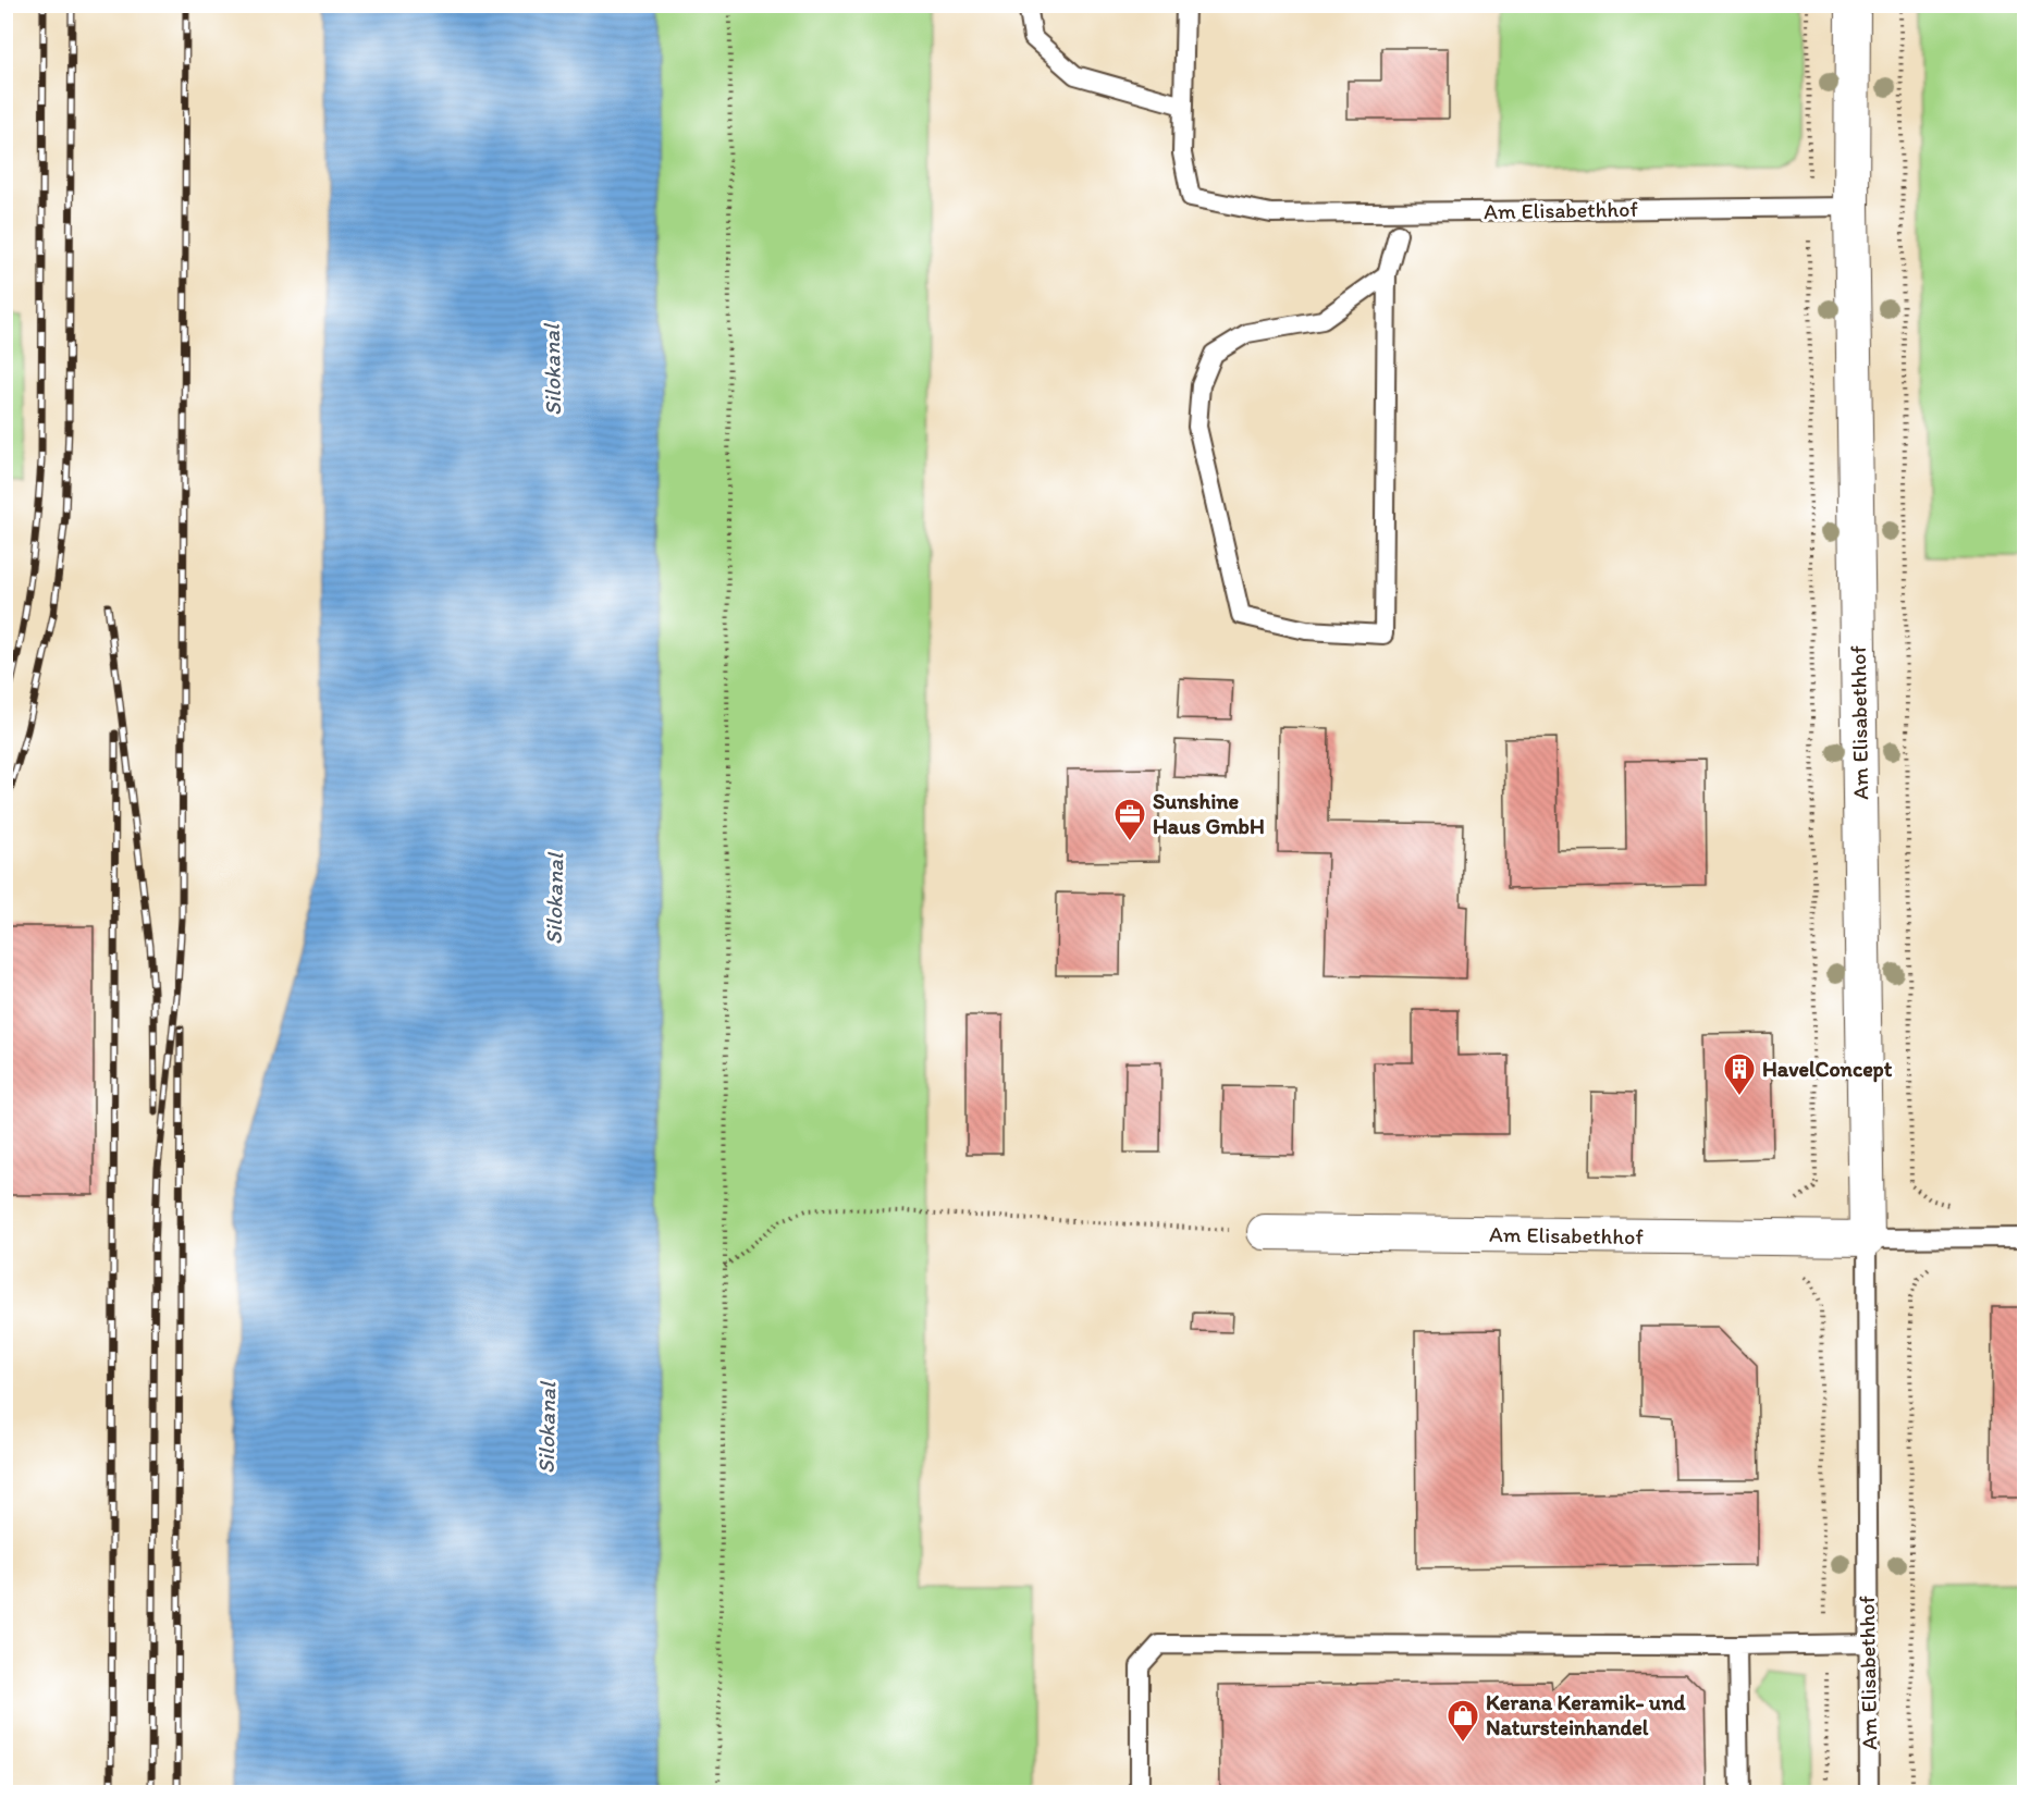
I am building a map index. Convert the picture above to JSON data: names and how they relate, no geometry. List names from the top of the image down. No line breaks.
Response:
{"streets":{"street":["Am Elisabethhof"]},"water":["Silokanal"],"places":{"office":["Sunshine Haus GmbH"],"building":["HavelConcept"],"shop":["Kerana Keramik- und Natursteinhandel"]}}
